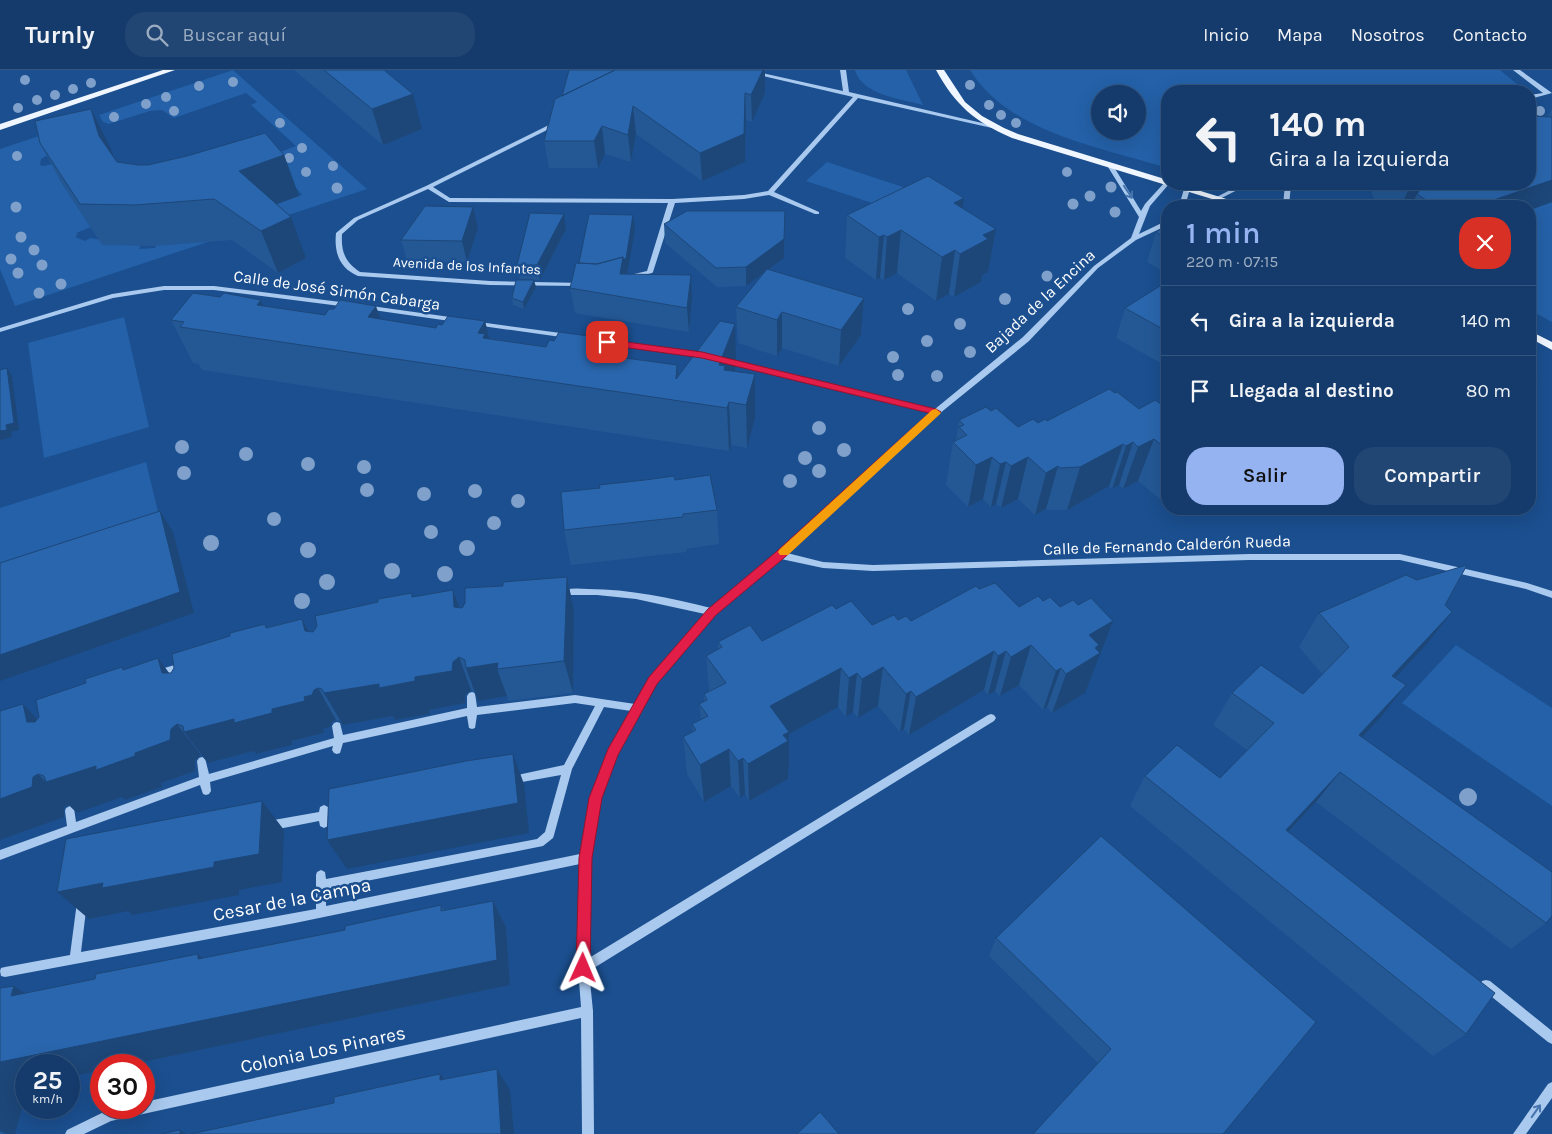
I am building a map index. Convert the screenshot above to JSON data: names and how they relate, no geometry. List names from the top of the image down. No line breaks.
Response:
{"streets":{"street":["Avenida de los Infantes","Calle de José Simón Cabarga","Bajada de la Encina","Calle de Fernando Calderón Rueda","Cesar de la Campa","Colonia Los Pinares"]},"crossings":[["Bajada de la Encina","Calle de Fernando Calderón Rueda"],["Bajada de la Encina","Cesar de la Campa"],["Bajada de la Encina","Colonia Los Pinares"]],"page":{"header":"Turnly","search":"Buscar aquí","nav":["Inicio","Mapa","Nosotros","Contacto"],"turn":["140 m","Gira a la izquierda"],"heading":["1 min","220 m · 07:15"],"list":[{"name":"Gira a la izquierda","value":"140 m"},{"name":"Llegada al destino","value":"80 m"}],"buttons":["Salir","Compartir"],"speed":"25 km/h","limit":"30"}}
